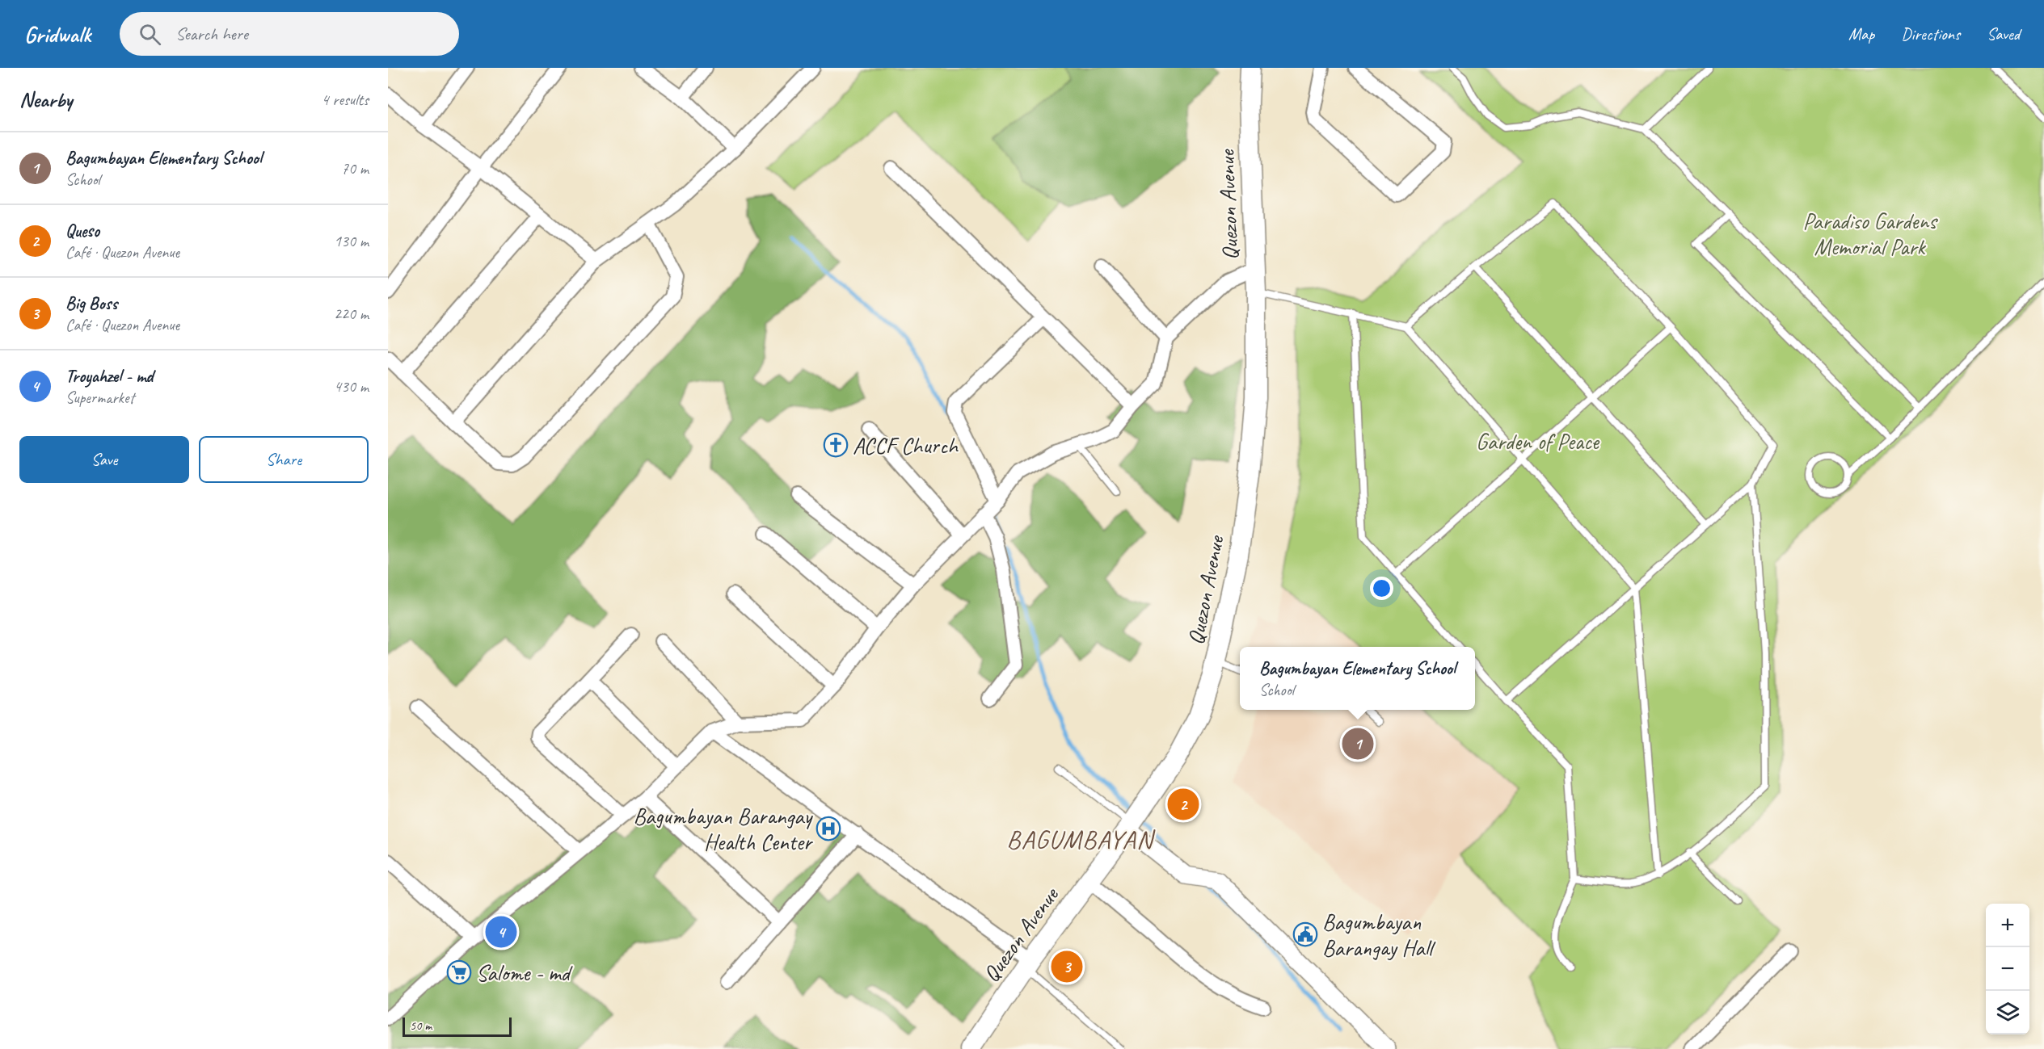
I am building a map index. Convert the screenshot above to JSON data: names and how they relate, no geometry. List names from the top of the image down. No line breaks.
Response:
{"streets":{"main road":["Quezon Avenue"]},"districts":["BAGUMBAYAN"],"parks":["Paradiso Gardens Memorial Park","Garden of Peace"],"places":{"church":["ACCF Church"],"hospital":["Bagumbayan Barangay Health Center"],"public building":["Bagumbayan Barangay Hall"],"supermarket":["Salome - md"]},"scale_bar":"50 m","page":{"header":"Gridwalk","search":"Search here","nav":["Map","Directions","Saved"],"heading":["Nearby","4 results"],"list":[{"mark":"1","name":"Bagumbayan Elementary School","note":"School","value":"70 m"},{"mark":"2","name":"Queso","note":"Café · Quezon Avenue","value":"130 m"},{"mark":"3","name":"Big Boss","note":"Café · Quezon Avenue","value":"220 m"},{"mark":"4","name":"Troyahzel - md","note":"Supermarket","value":"430 m"}],"buttons":["Save","Share"],"popup":["Bagumbayan Elementary School","School"],"pins":["1","2","4","3"],"map_buttons":["+","−"],"scale":"50 m"}}
